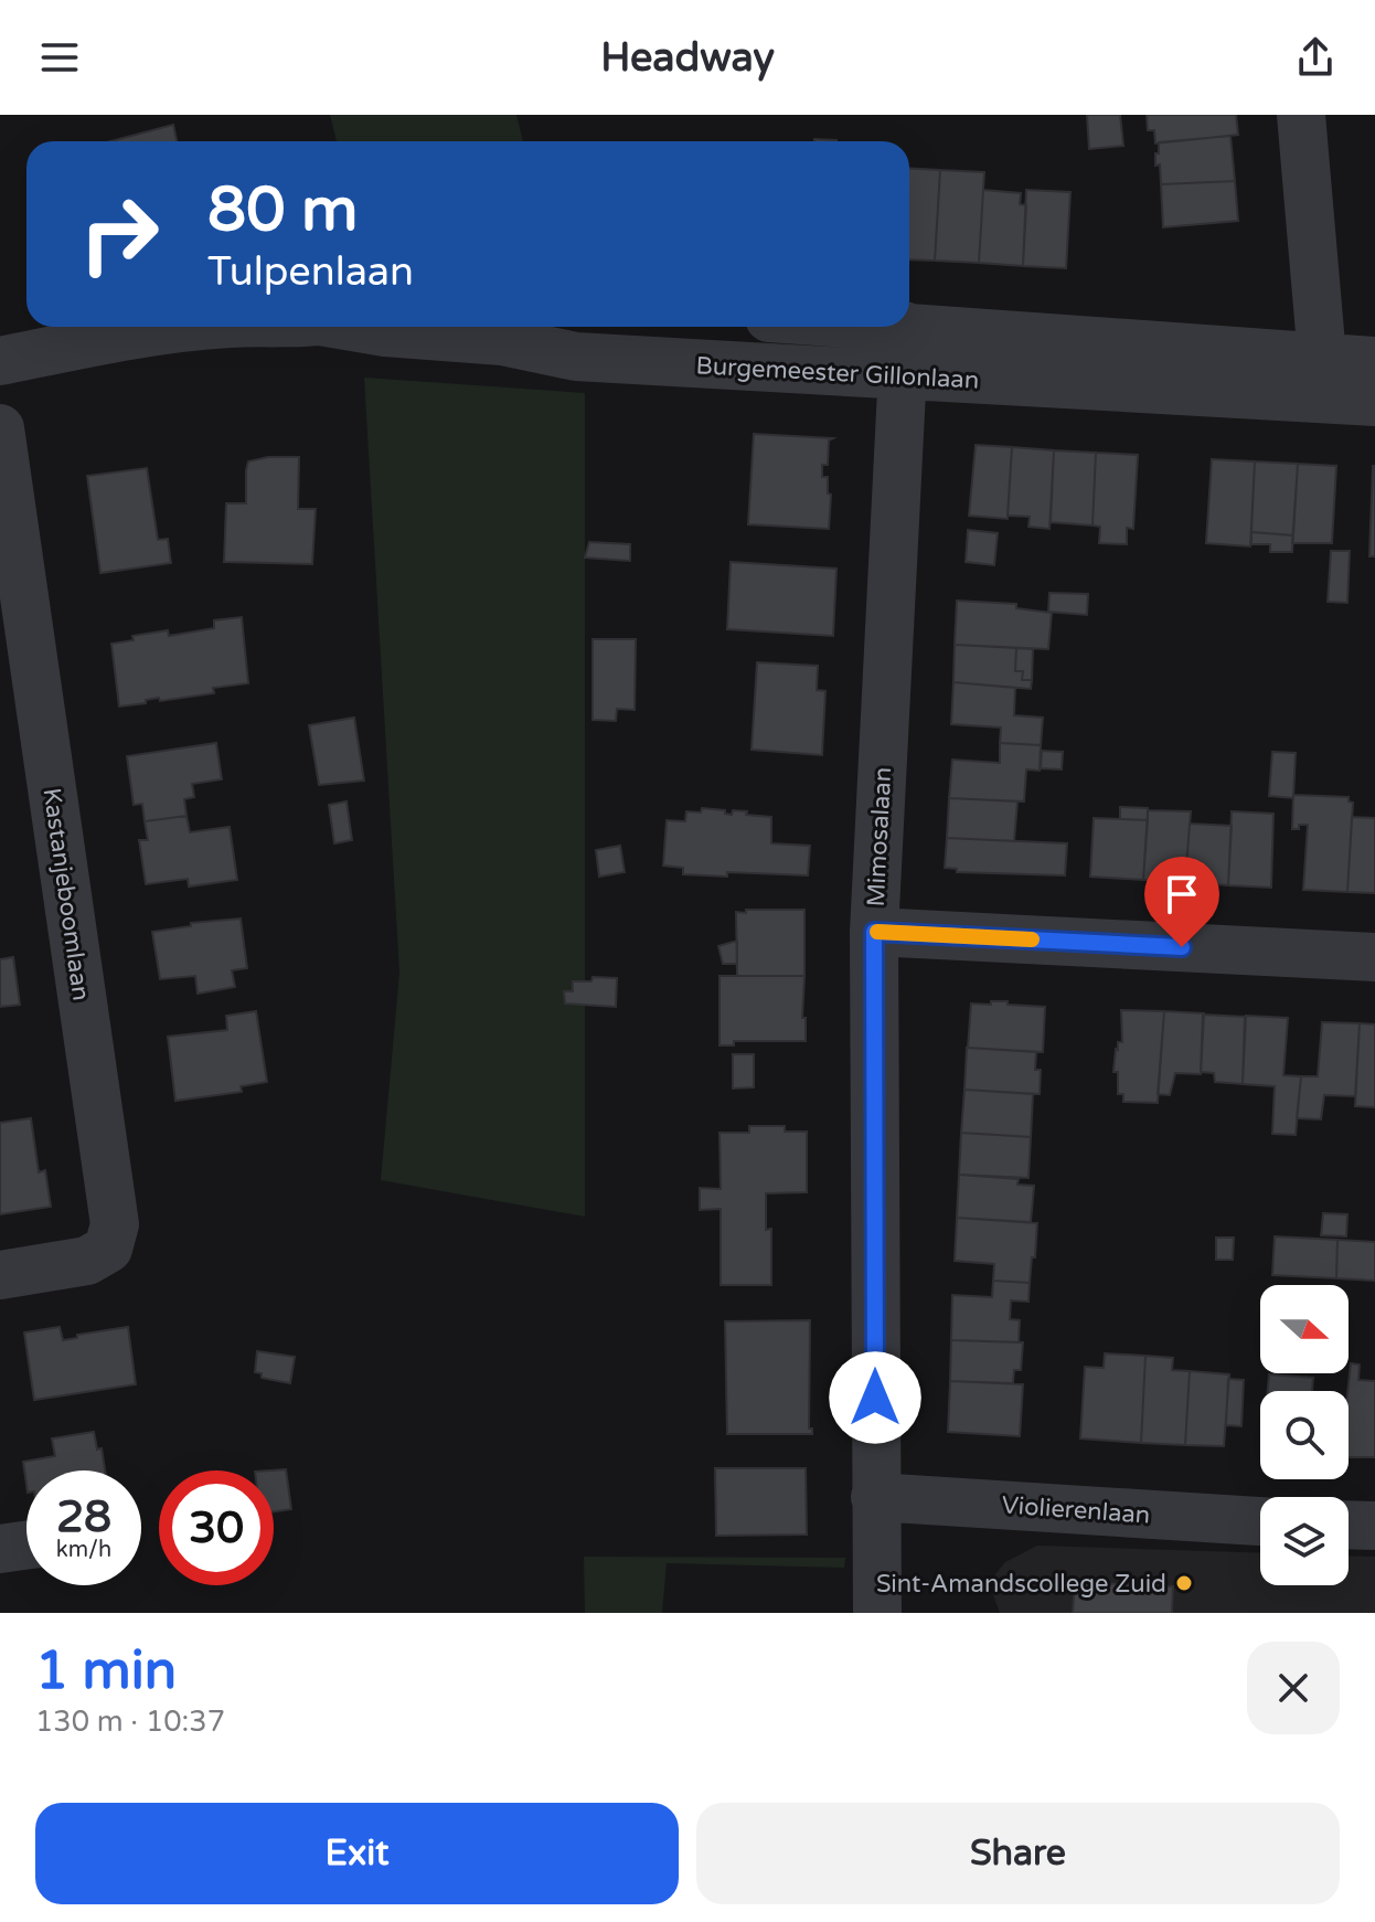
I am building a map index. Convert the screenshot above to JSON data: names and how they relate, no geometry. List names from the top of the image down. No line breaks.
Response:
{"streets":{"street":["Burgemeester Gillonlaan","Mimosalaan","Kastanjeboomlaan","Violierenlaan"]},"crossings":[["Burgemeester Gillonlaan","Mimosalaan"],["Mimosalaan","Violierenlaan"]],"places":["Sint-Amandscollege Zuid"],"north":"right","page":{"header":"Headway","turn":["80 m","Tulpenlaan"],"speed":"28 km/h","limit":"30","heading":["1 min","130 m · 10:37"],"buttons":["Exit","Share"]}}
